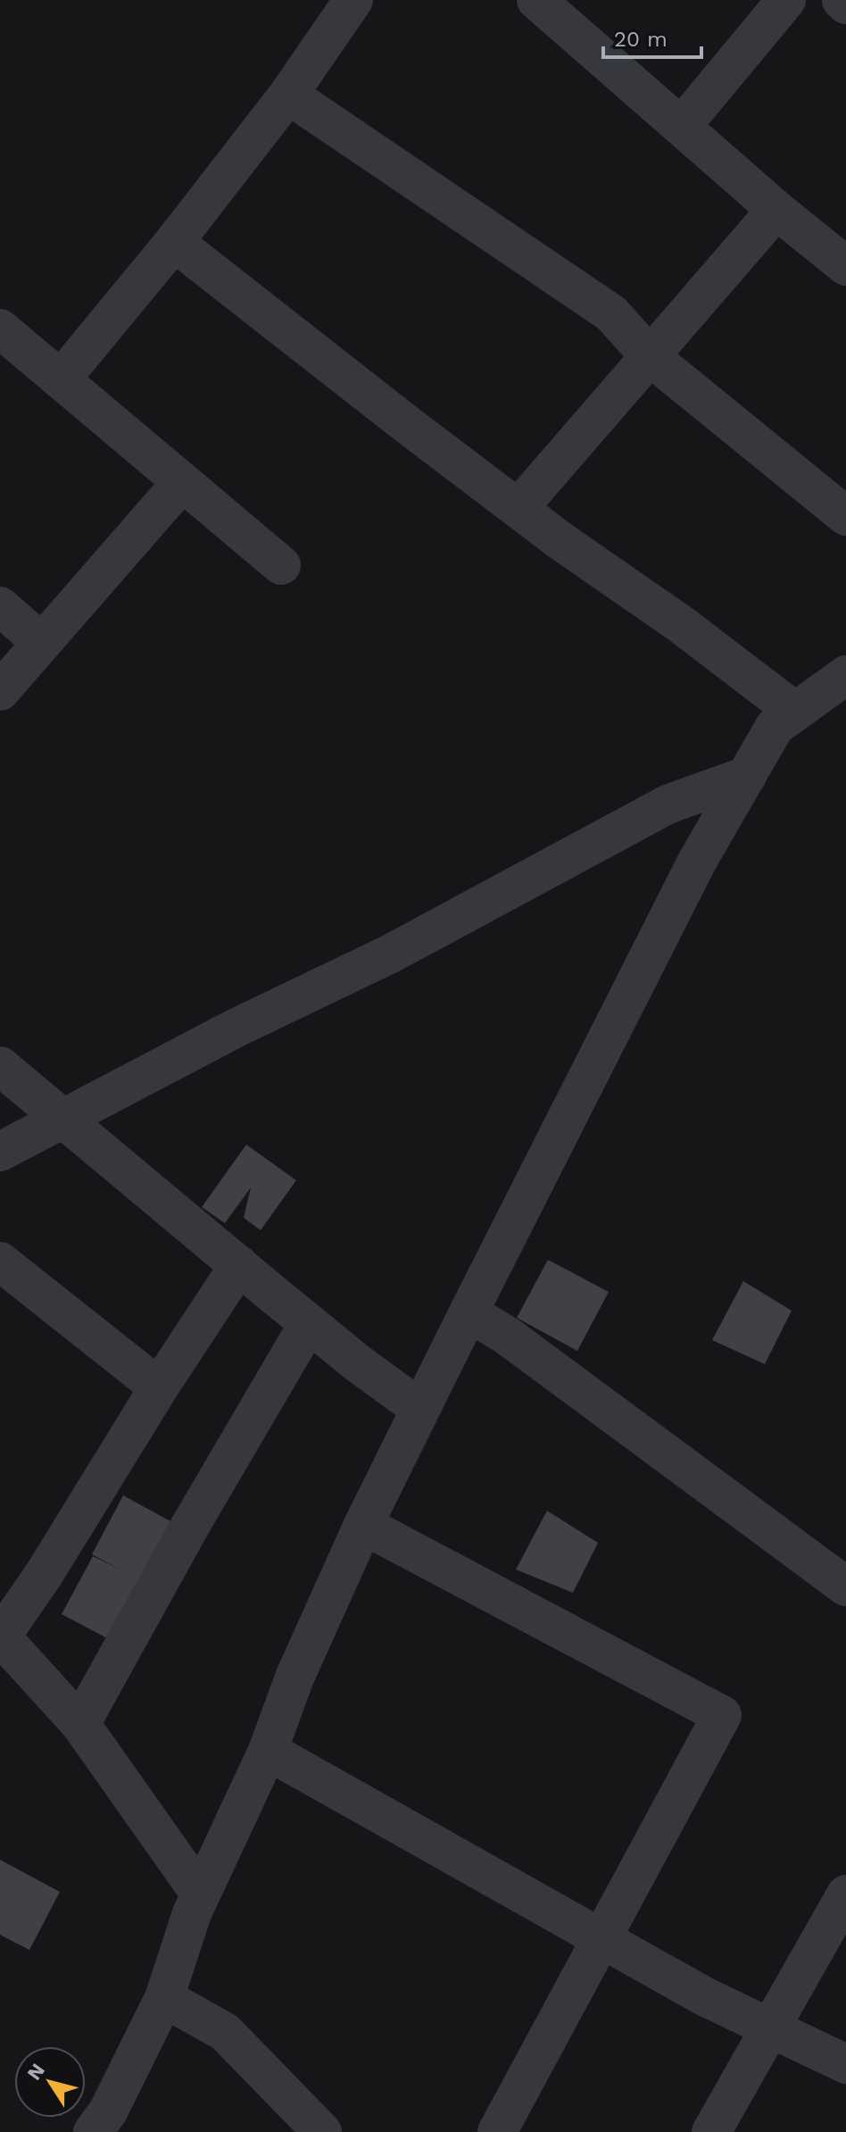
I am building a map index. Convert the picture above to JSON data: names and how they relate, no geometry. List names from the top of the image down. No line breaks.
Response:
{"scale_bar":"20 m","north":"top left"}
